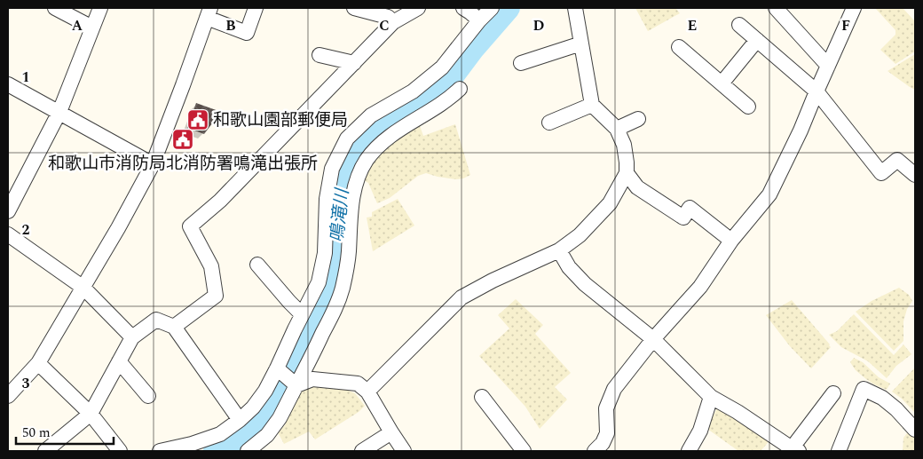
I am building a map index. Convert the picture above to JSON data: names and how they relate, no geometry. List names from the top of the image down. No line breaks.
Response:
{"water":["鳴滝川"],"places":{"public building":["和歌山園部郵便局","和歌山市消防局北消防署鳴滝出張所"]},"scale_bar":"50 m","grid":{"columns":["A","B","C","D","E","F"],"rows":["1","2","3"]}}
